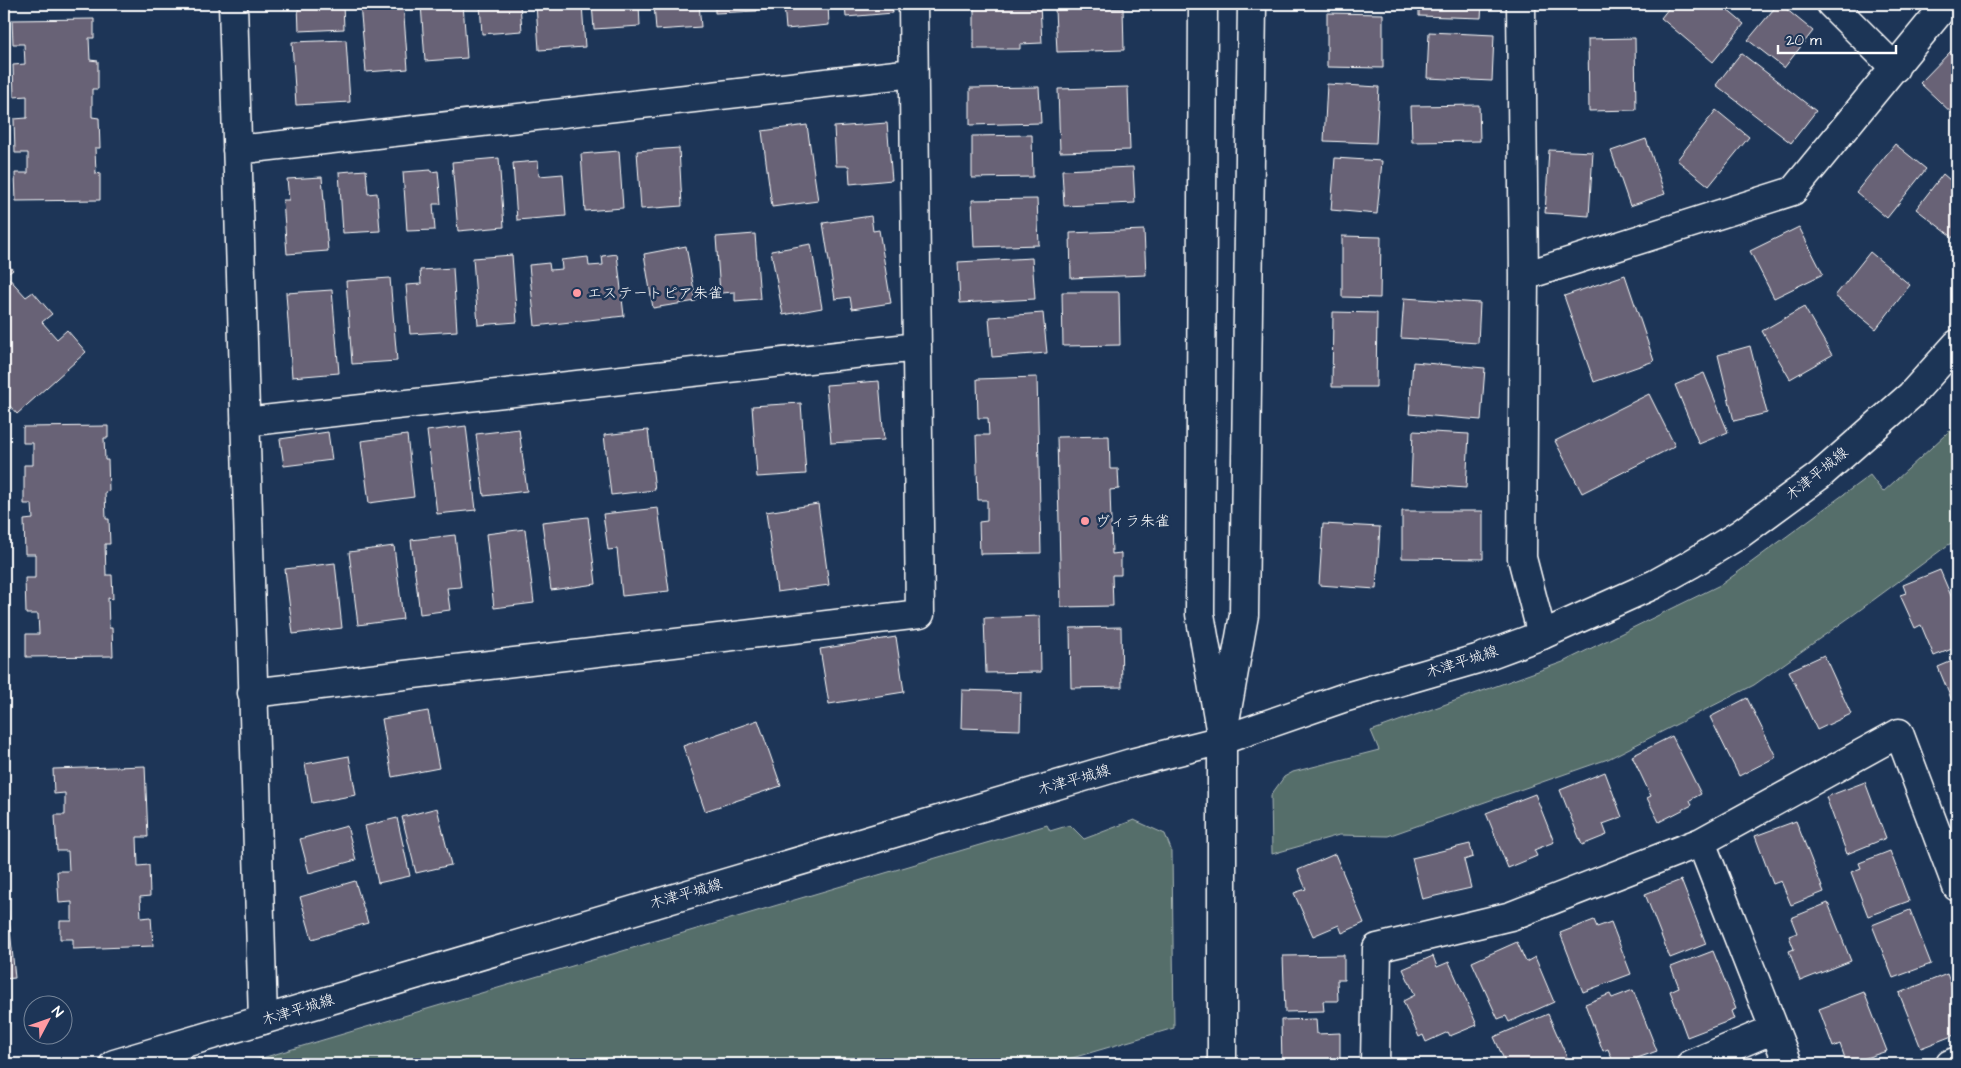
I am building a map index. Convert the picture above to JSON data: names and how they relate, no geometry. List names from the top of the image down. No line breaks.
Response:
{"streets":{"street":["木津平城線"]},"places":["エステートピア朱雀","ヴィラ朱雀"],"scale_bar":"20 m","north":"top right"}
